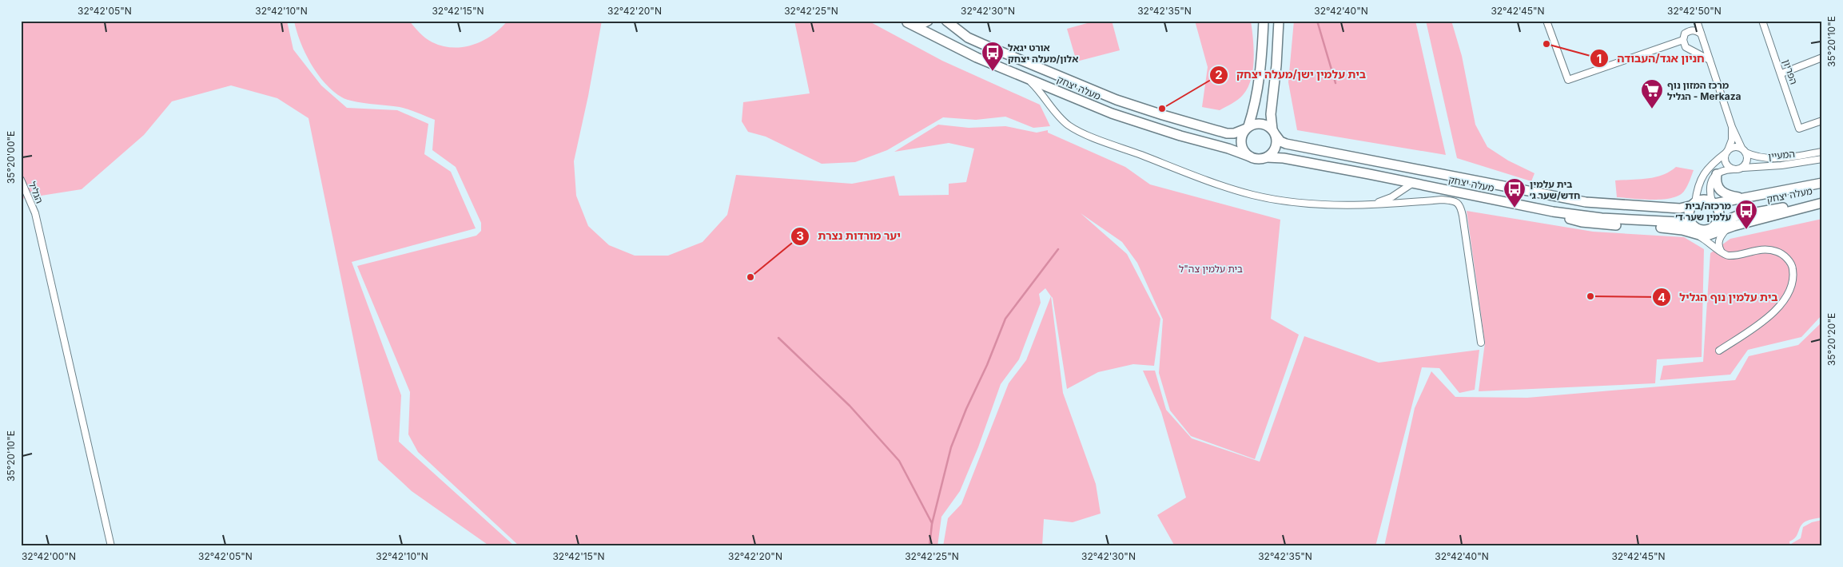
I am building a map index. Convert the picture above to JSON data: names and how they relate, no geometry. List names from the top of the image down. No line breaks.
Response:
{"streets":{"street":["הפריון","מעלה יצחק","המעיין","הגליל"]},"parks":["בית עלמין צה\"ל"],"places":{"other":["חניון אגד/העבודה","בית עלמין ישן/מעלה יצחק","יער מורדות נצרת","בית עלמין נוף הגליל"],"bus stop":["אורט יגאל אלון/מעלה יצחק","בית עלמין חדש/שער ג׳","מרכזה/בית עלמין שער ד׳"],"supermarket":["מרכז המזון נוף הגליל - Merkaza"]},"coordinates":["32°42'05\"N","32°42'10\"N","32°42'15\"N","32°42'20\"N","32°42'25\"N","32°42'30\"N","32°42'35\"N","32°42'40\"N","32°42'45\"N","32°42'50\"N","35°20'10\"E","35°20'00\"E","35°20'20\"E","32°42'00\"N"]}
